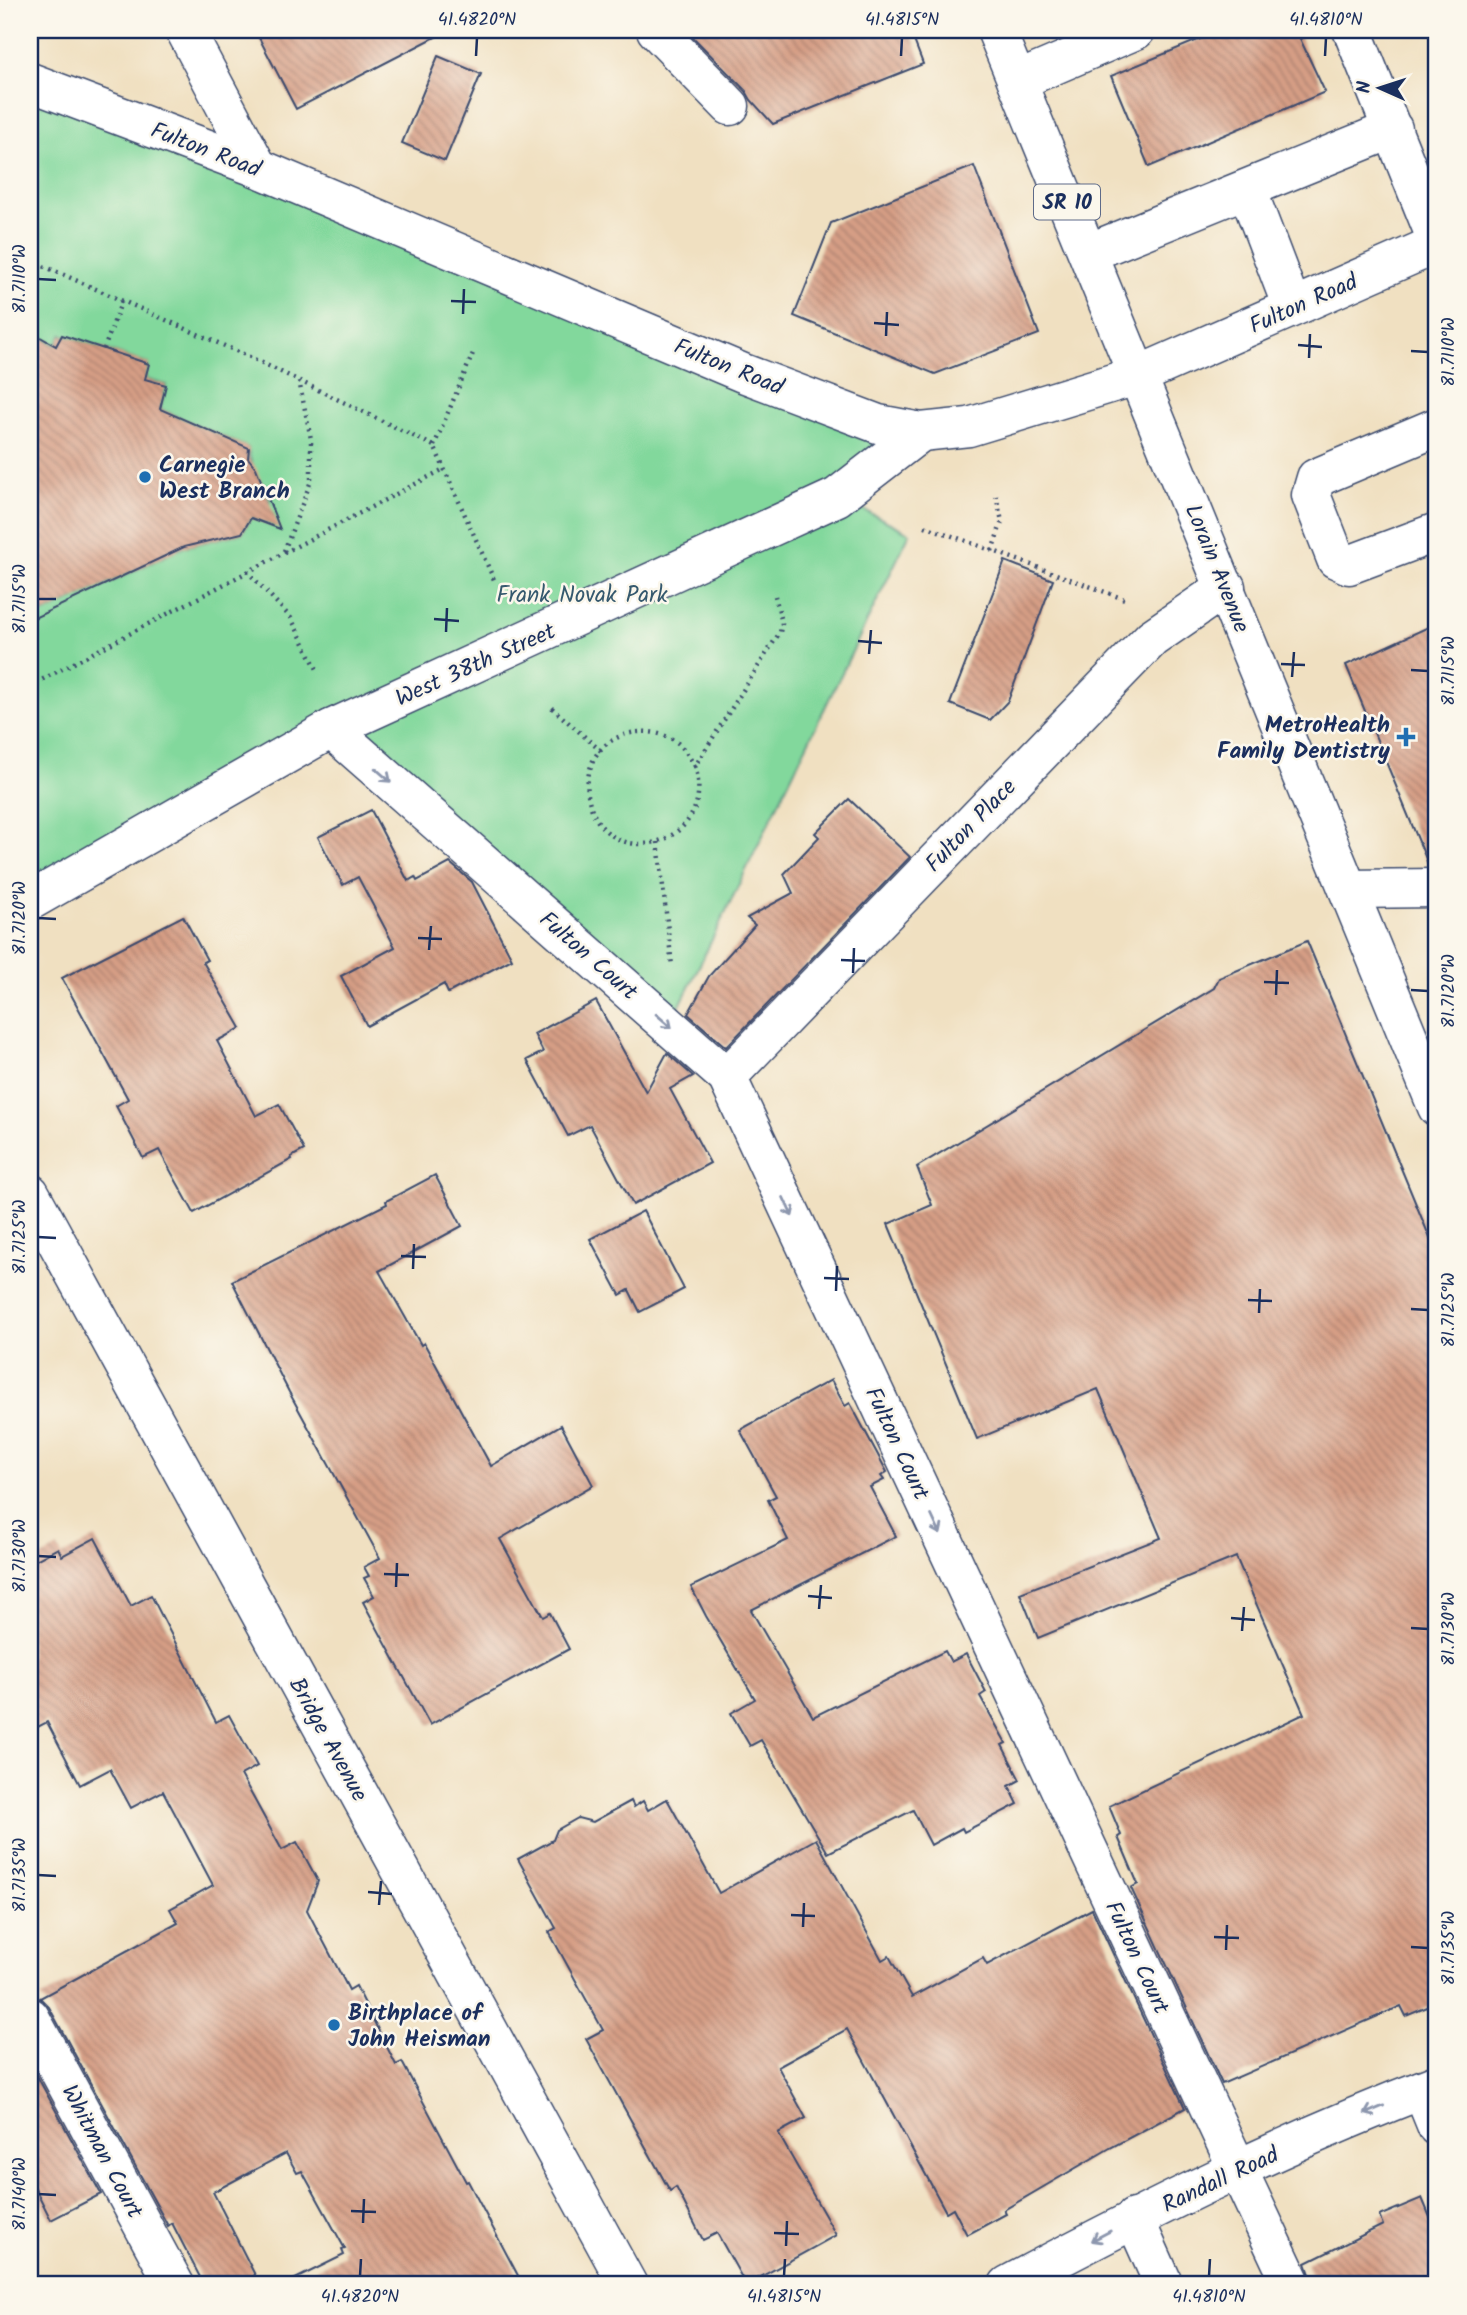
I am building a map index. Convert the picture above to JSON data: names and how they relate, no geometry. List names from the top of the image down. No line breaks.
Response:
{"streets":{"street":["Fulton Road","SR 10","Lorain Avenue","West 38th Street","Fulton Place","Fulton Court","Bridge Avenue","Whitman Court","Randall Road"]},"crossings":[["Fulton Road","Lorain Avenue"],["Fulton Road","West 38th Street"],["Lorain Avenue","Fulton Place"],["West 38th Street","Fulton Court"],["Fulton Place","Fulton Court"],["Fulton Court","Randall Road"]],"one_way":["Fulton Court","Randall Road"],"parks":["Frank Novak Park"],"places":{"other":["Carnegie West Branch","Birthplace of John Heisman"],"health":["MetroHealth Family Dentistry"]},"north":"left","coordinates":["41.4820°N","41.4815°N","41.4810°N","81.7110°W","81.7115°W","81.7120°W","81.7125°W","81.7130°W","81.7135°W","81.7140°W"]}
